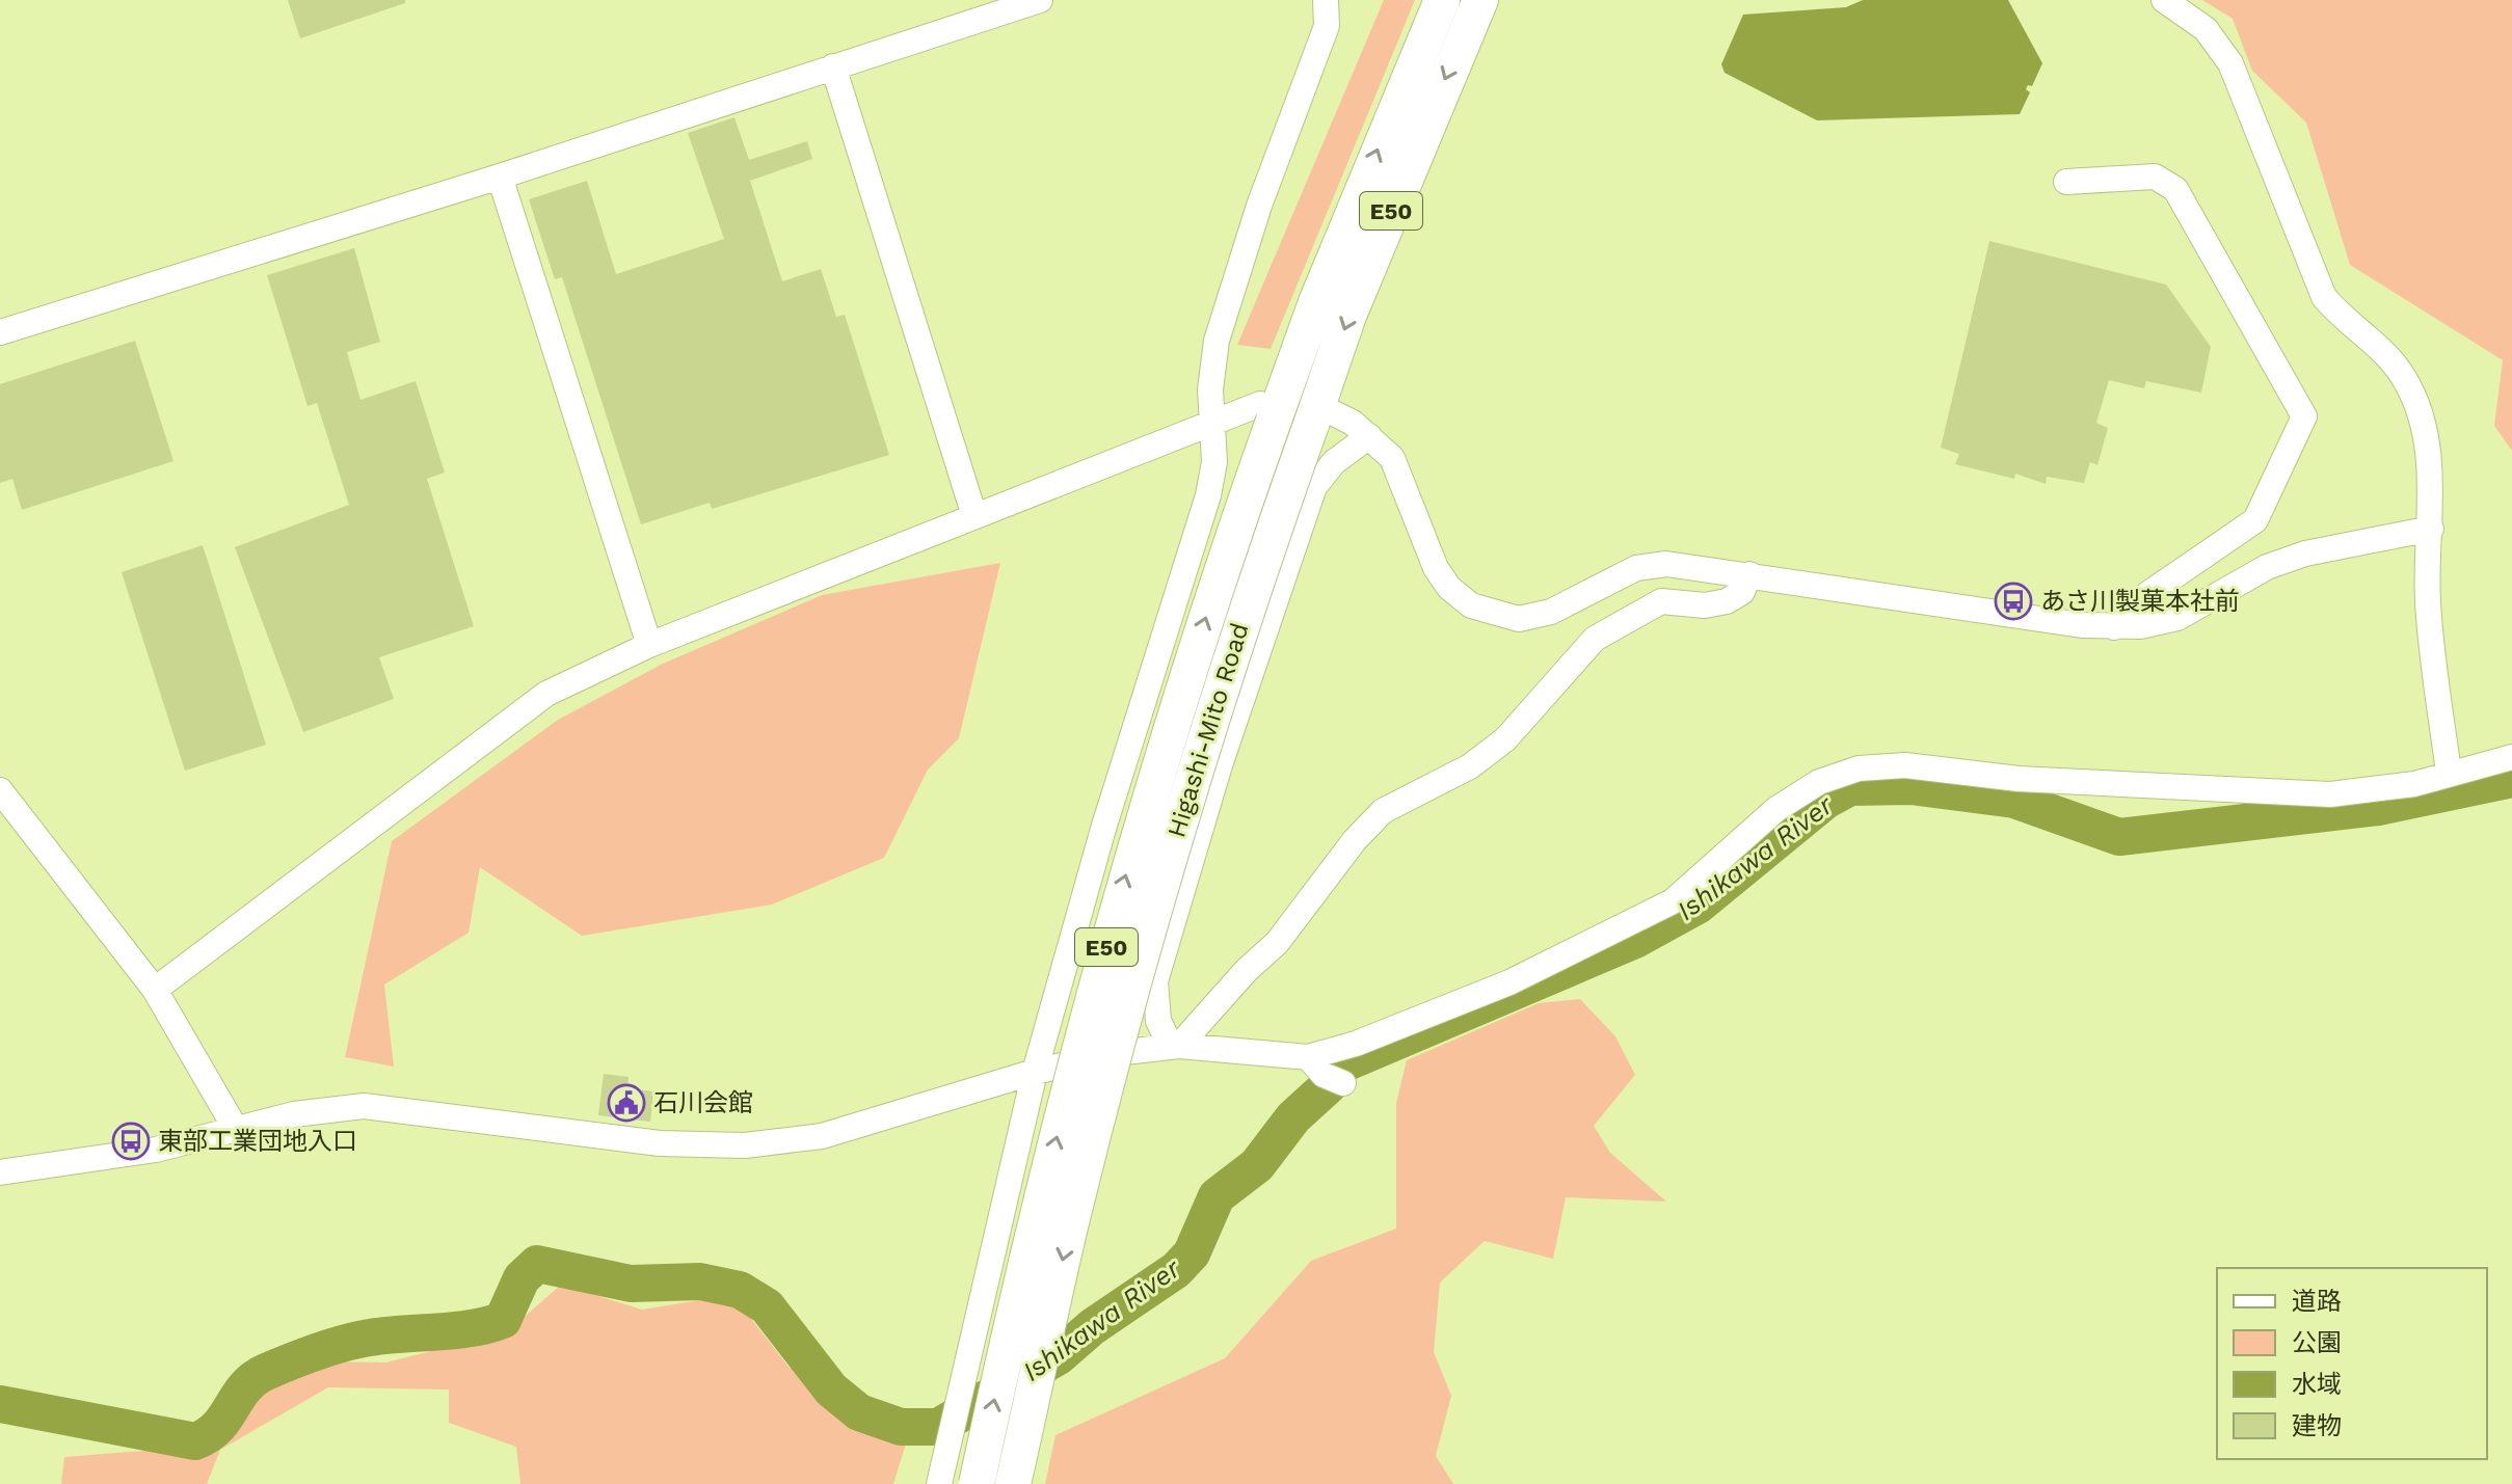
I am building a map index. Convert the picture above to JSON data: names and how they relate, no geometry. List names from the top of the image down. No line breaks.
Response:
{"streets":{"highway":["E50","Higashi-Mito Road"]},"water":["Ishikawa River"],"places":{"bus stop":["あさ川製菓本社前","東部工業団地入口"],"public building":["石川会館"]},"legend":["道路","公園","水域","建物"]}
